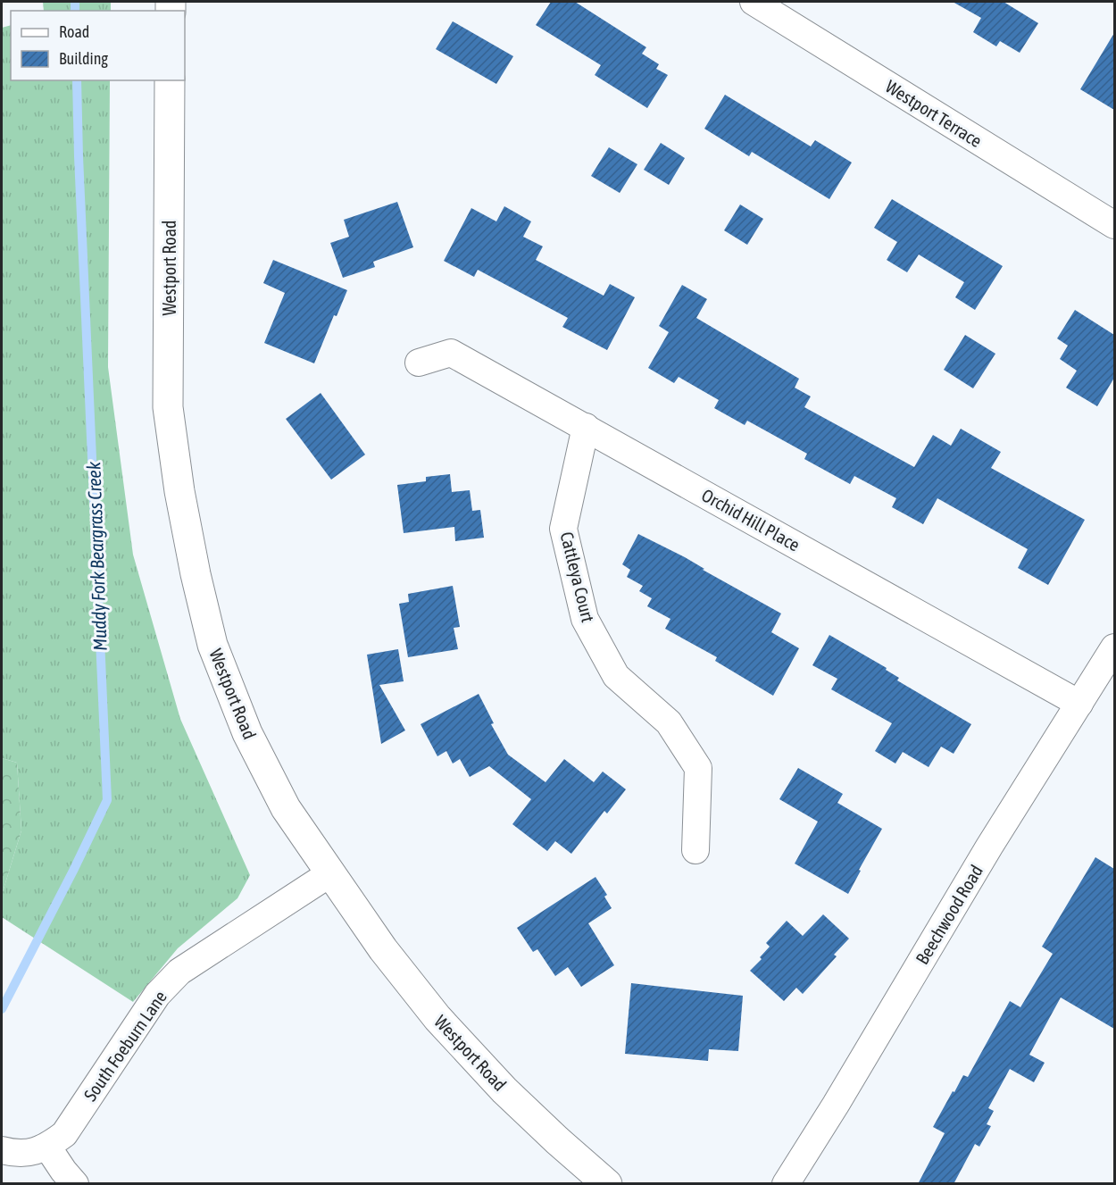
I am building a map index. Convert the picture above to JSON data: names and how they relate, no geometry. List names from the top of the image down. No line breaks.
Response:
{"streets":{"main road":["Westport Road"],"street":["Westport Terrace","Orchid Hill Place","Cattleya Court","Beechwood Road","South Foeburn Lane"]},"crossings":[["Westport Road","South Foeburn Lane"],["Orchid Hill Place","Cattleya Court"],["Orchid Hill Place","Beechwood Road"]],"water":["Muddy Fork Beargrass Creek"],"legend":["Road","Building"]}
